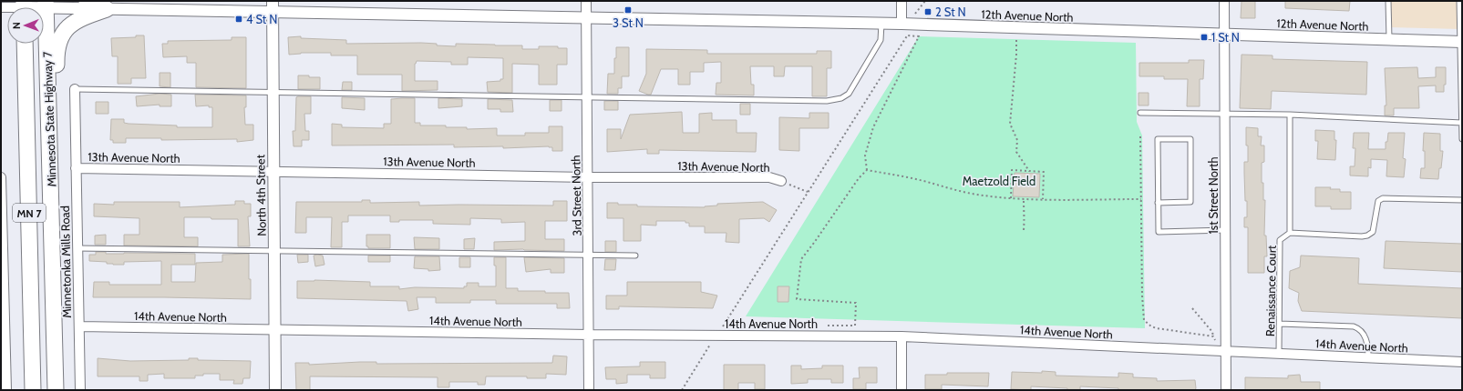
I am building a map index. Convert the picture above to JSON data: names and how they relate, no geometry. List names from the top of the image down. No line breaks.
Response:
{"streets":{"highway":["Minnesota State Highway 7","MN 7"],"street":["12th Avenue North","13th Avenue North","North 4th Street","3rd Street North","1st Street North","Minnetonka Mills Road","14th Avenue North"],"lane":["Renaissance Court"]},"crossings":[["12th Avenue North","Minnesota State Highway 7"],["12th Avenue North","North 4th Street"],["12th Avenue North","3rd Street North"],["12th Avenue North","1st Street North"],["13th Avenue North","North 4th Street"],["13th Avenue North","3rd Street North"],["13th Avenue North","Minnetonka Mills Road"],["North 4th Street","14th Avenue North"],["3rd Street North","14th Avenue North"],["1st Street North","14th Avenue North"],["Minnetonka Mills Road","14th Avenue North"],["Renaissance Court","14th Avenue North"]],"parks":["Maetzold Field"],"places":{"transit":["3 St N","2 St N","4 St N","1 St N"]},"north":"left"}
